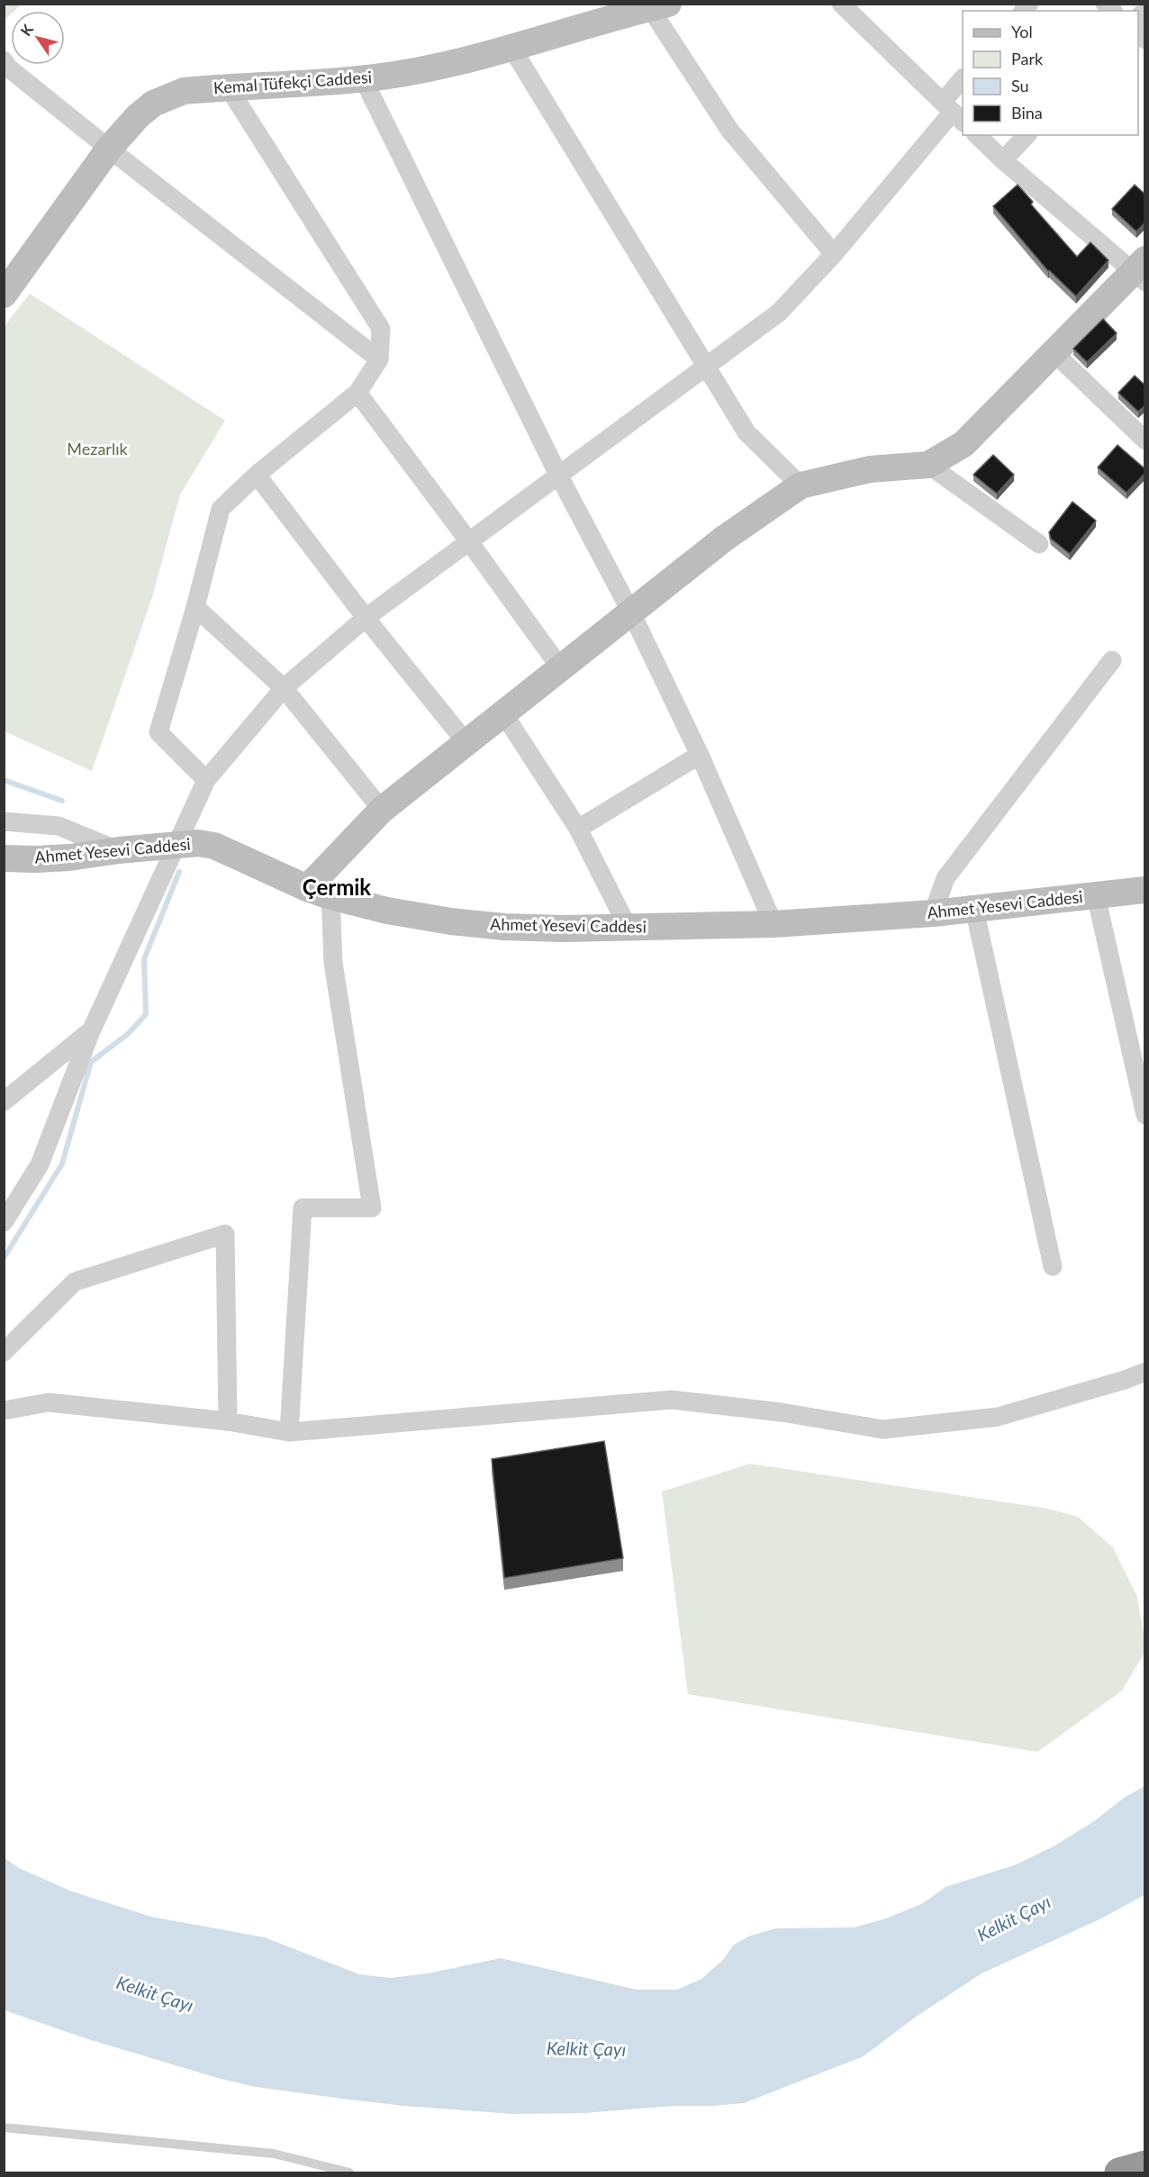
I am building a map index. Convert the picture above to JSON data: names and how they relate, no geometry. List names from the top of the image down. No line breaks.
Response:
{"streets":{"street":["Kemal Tüfekçi Caddesi","Ahmet Yesevi Caddesi"]},"districts":["Çermik"],"water":["Kelkit Çayı"],"parks":["Mezarlık"],"legend":["Yol","Park","Su","Bina"],"north":"top left"}
